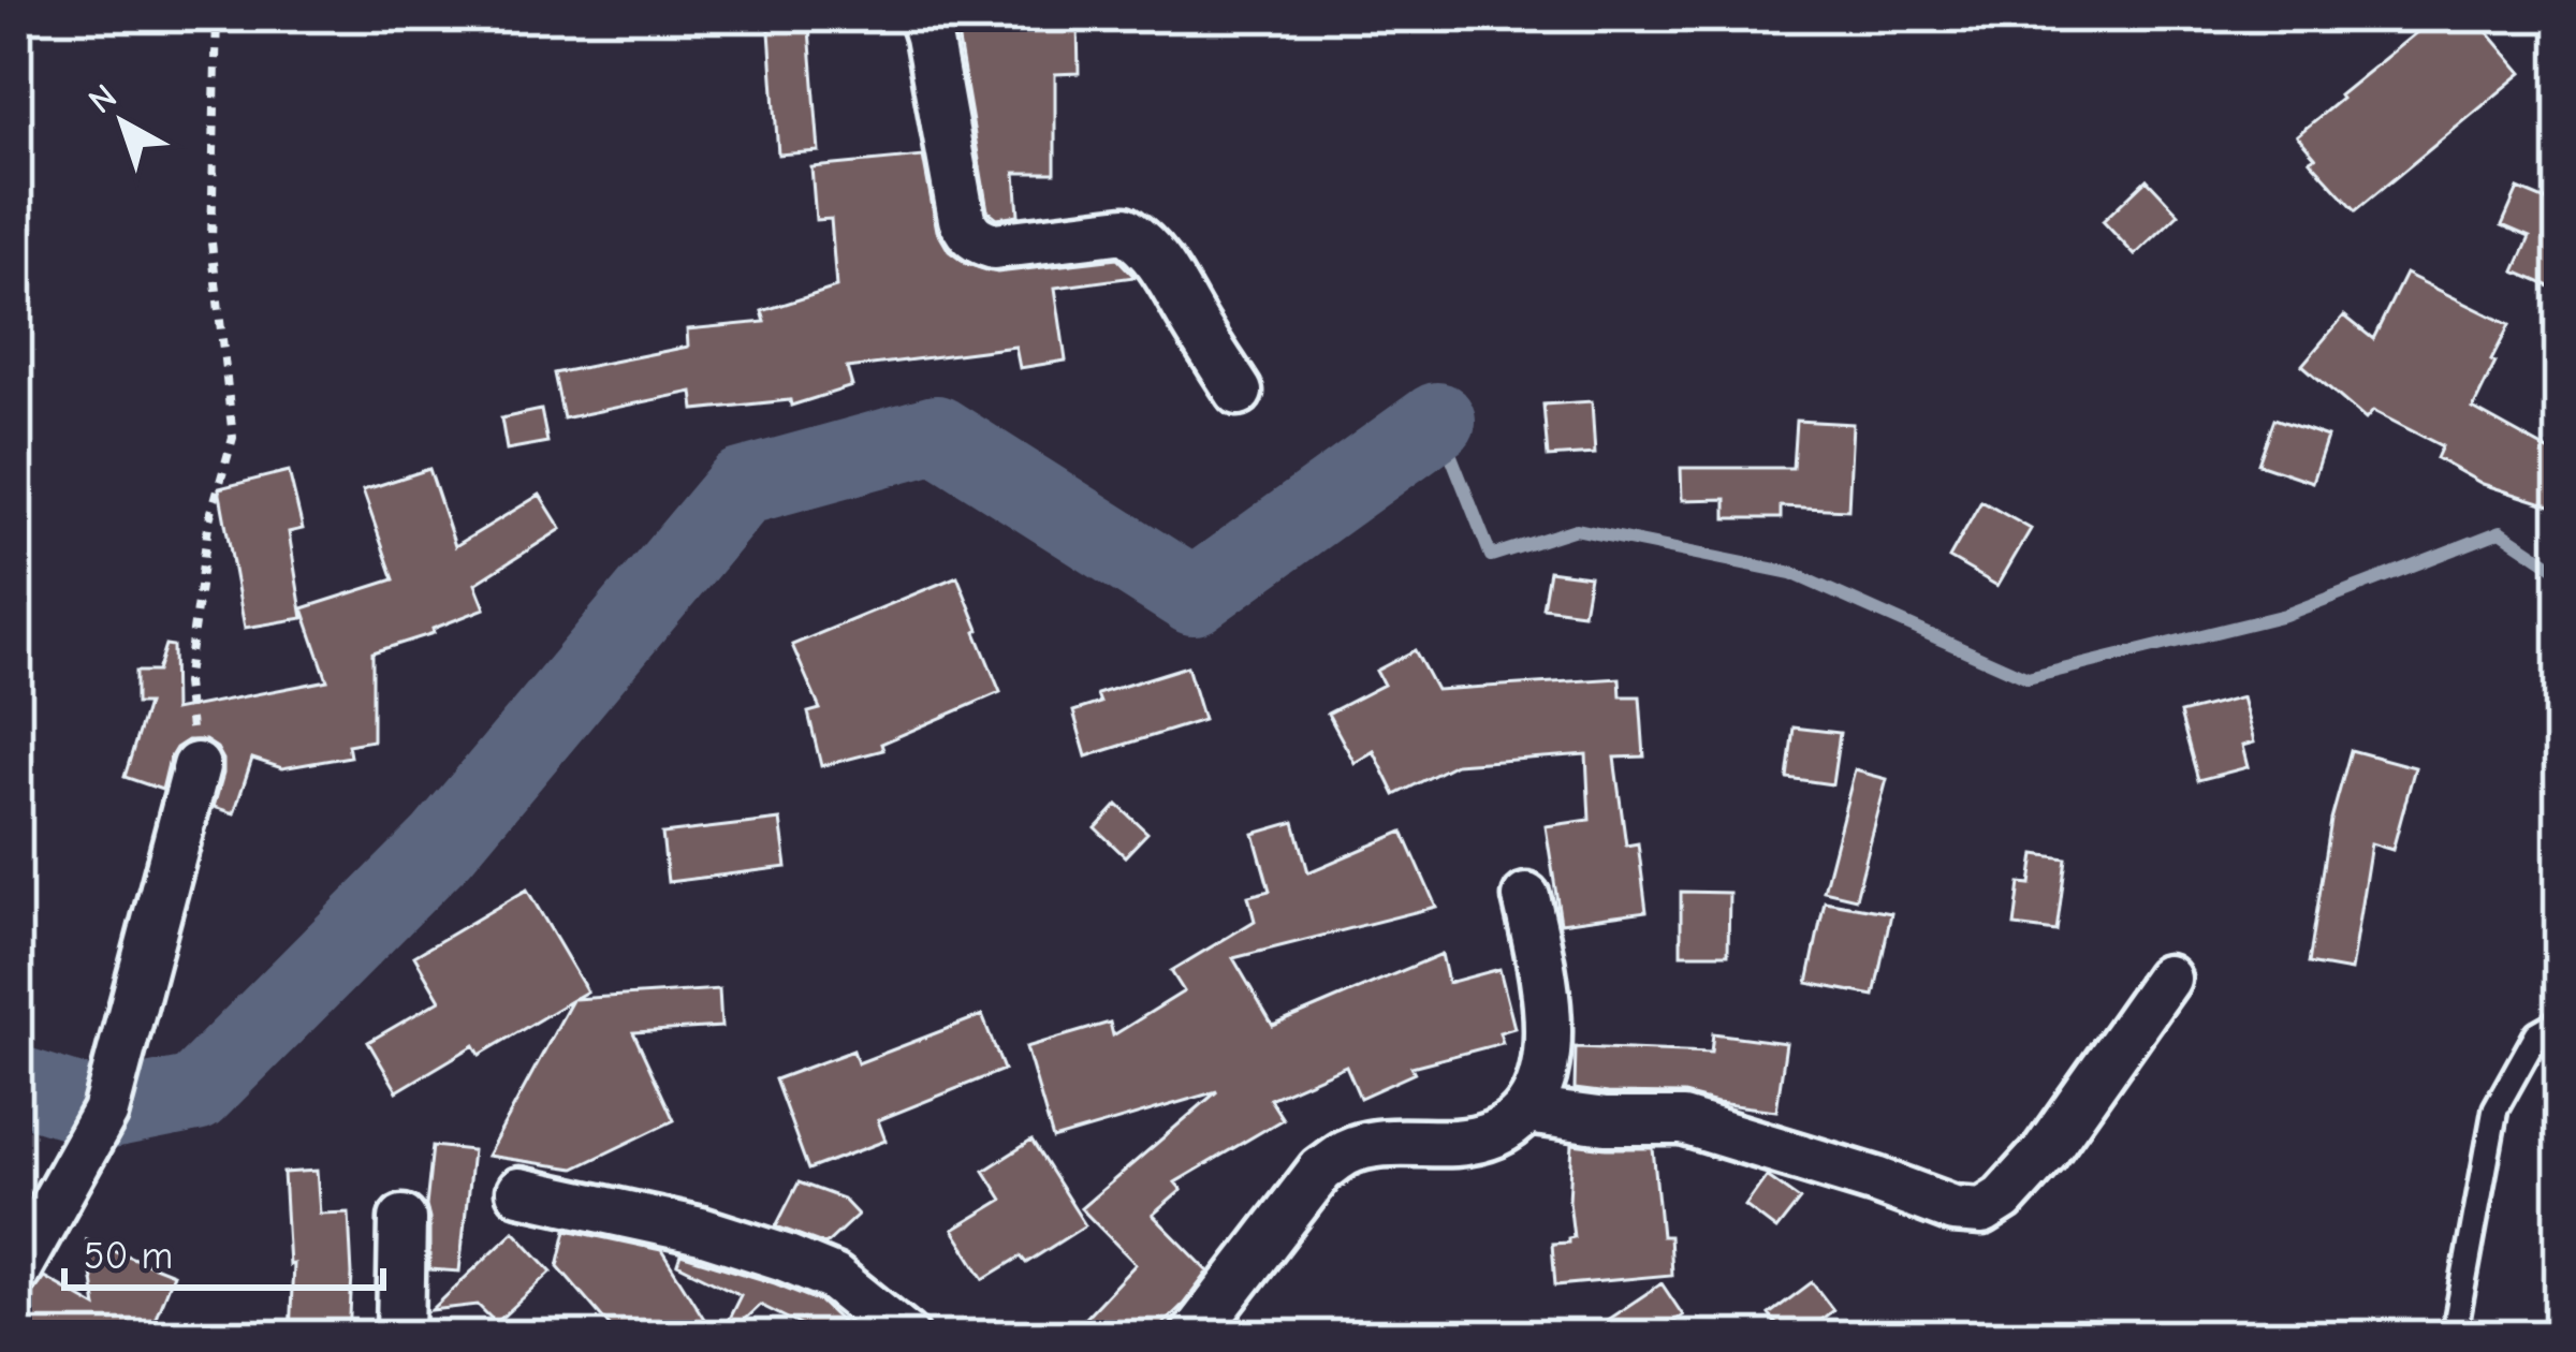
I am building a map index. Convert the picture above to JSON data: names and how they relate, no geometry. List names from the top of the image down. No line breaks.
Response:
{"scale_bar":"50 m","north":"top left"}
